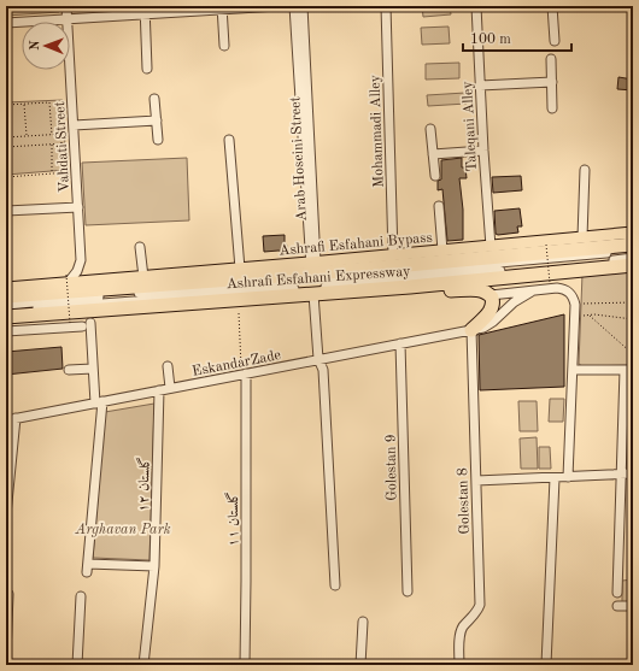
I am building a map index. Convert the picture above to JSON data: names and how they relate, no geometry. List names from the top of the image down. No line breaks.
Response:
{"streets":{"highway":["Ashrafi Esfahani Expressway"],"main road":["Ashrafi Esfahani Bypass"],"street":["Taleqani Alley","Mohammadi Alley","Vahdati Street","Arab Hoseini Street","EskandarZade","Golestan 9","گلستان ۱۲","Golestan 8","گلستان ۱۱"]},"crossings":[["Taleqani Alley","Ashrafi Esfahani Bypass"],["Mohammadi Alley","Ashrafi Esfahani Bypass"],["Vahdati Street","Ashrafi Esfahani Bypass"],["Vahdati Street","Ashrafi Esfahani Expressway"],["Arab Hoseini Street","Ashrafi Esfahani Bypass"],["Arab Hoseini Street","Ashrafi Esfahani Expressway"],["Ashrafi Esfahani Bypass","Ashrafi Esfahani Expressway"],["EskandarZade","Golestan 9"],["EskandarZade","گلستان ۱۲"],["EskandarZade","Golestan 8"],["EskandarZade","گلستان ۱۱"]],"parks":["Arghavan Park"],"scale_bar":"100 m","north":"left"}
